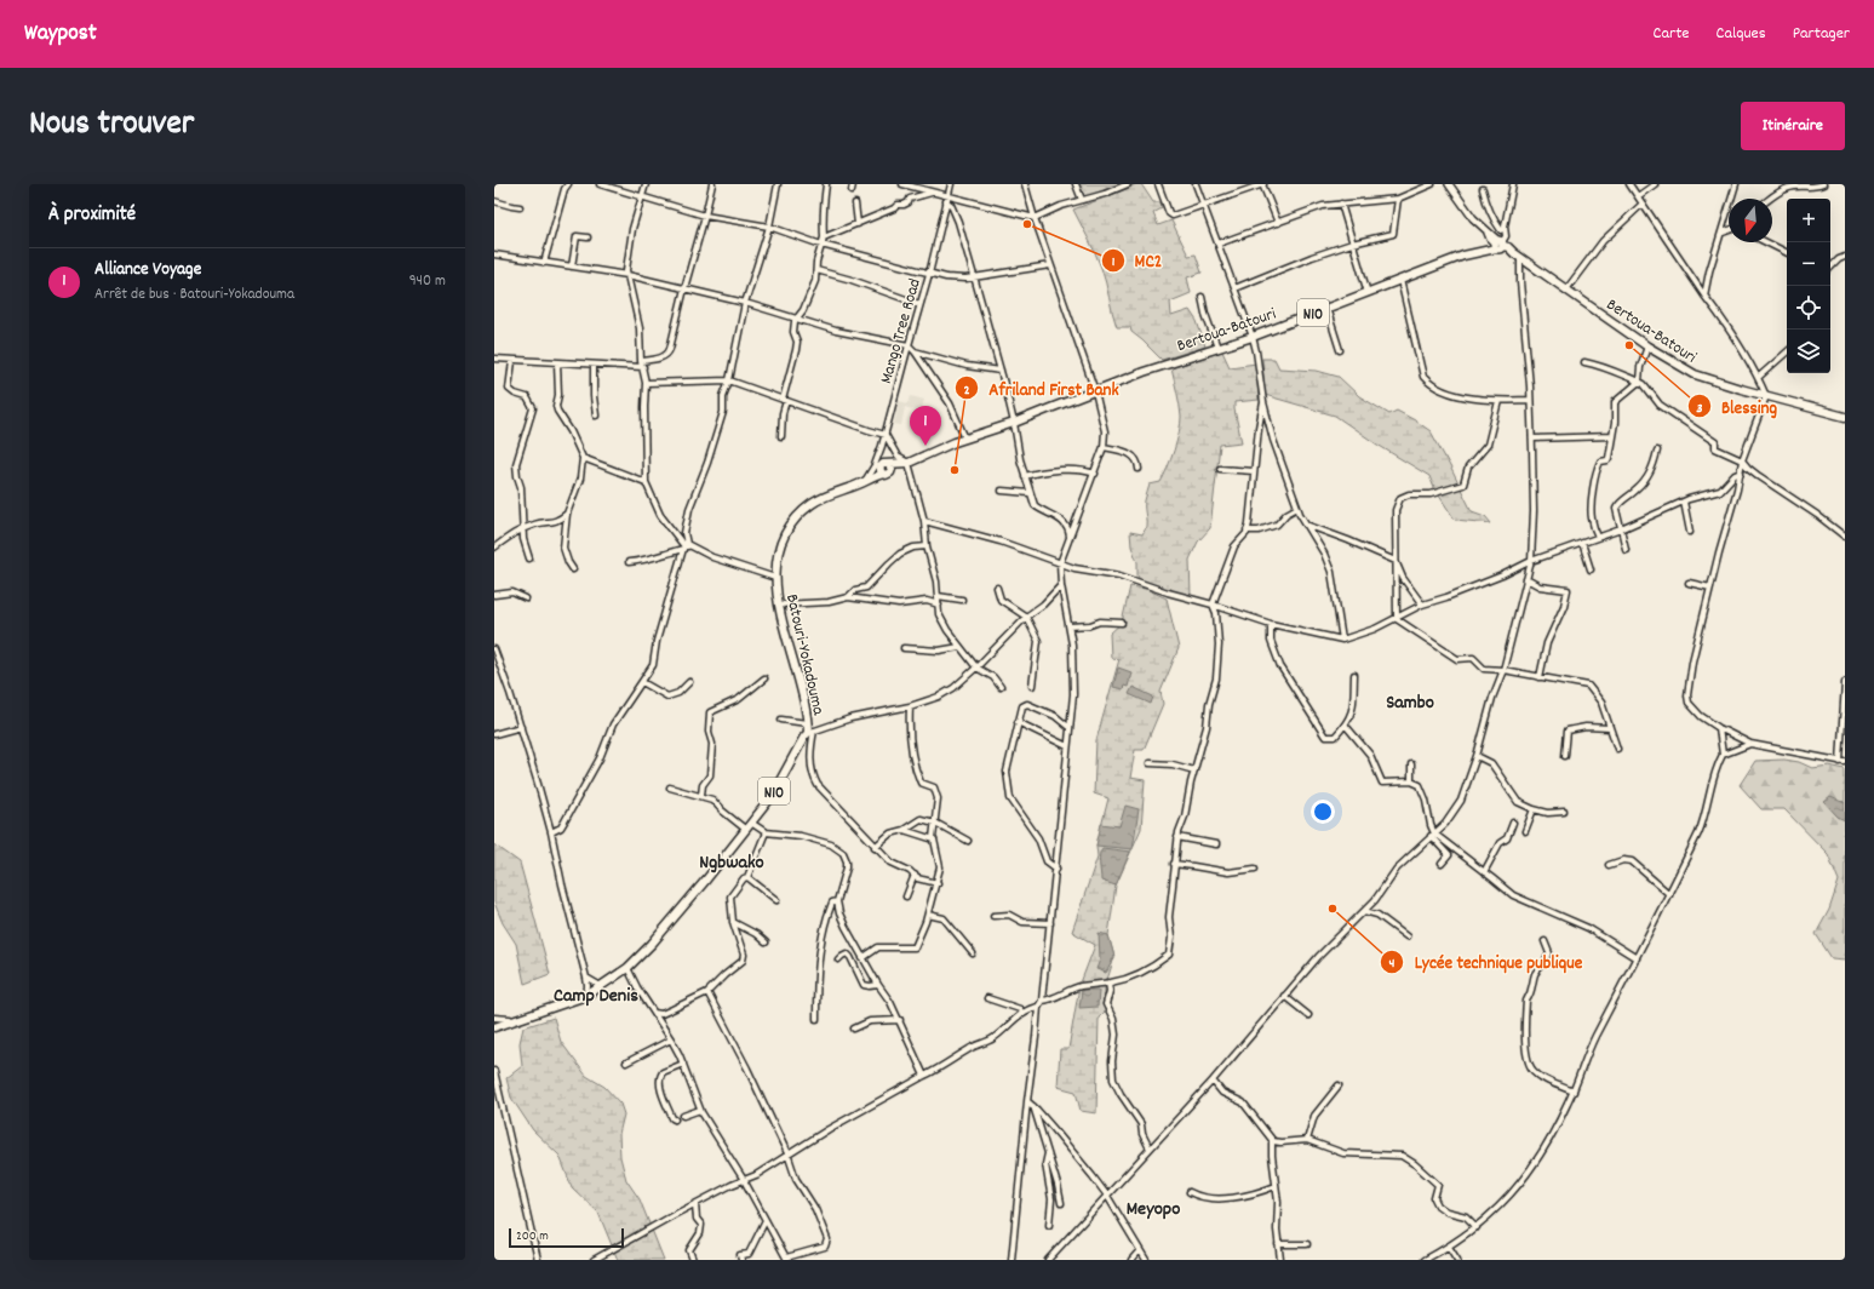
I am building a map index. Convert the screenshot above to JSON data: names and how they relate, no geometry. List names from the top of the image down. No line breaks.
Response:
{"streets":{"highway":["N10","Bertoua-Batouri","Batouri-Yokadouma"],"street":["Mango Tree Road"]},"crossings":[["N10","Bertoua-Batouri"],["N10","Batouri-Yokadouma"],["Mango Tree Road","Batouri-Yokadouma"]],"districts":["Sambo","Ngbwako","Camp Denis","Meyopo"],"places":["MC2","Blessing","Afriland First Bank","Lycée technique publique"],"scale_bar":"200 m","north":"bottom","page":{"header":"Waypost","nav":["Carte","Calques","Partager"],"title":"Nous trouver","buttons":"Itinéraire","heading":"À proximité","map_buttons":["+","−"],"list":[{"mark":"1","name":"Alliance Voyage","note":"Arrêt de bus · Batouri-Yokadouma","value":"940 m"}],"pins":"1","scale":"200 m"}}
